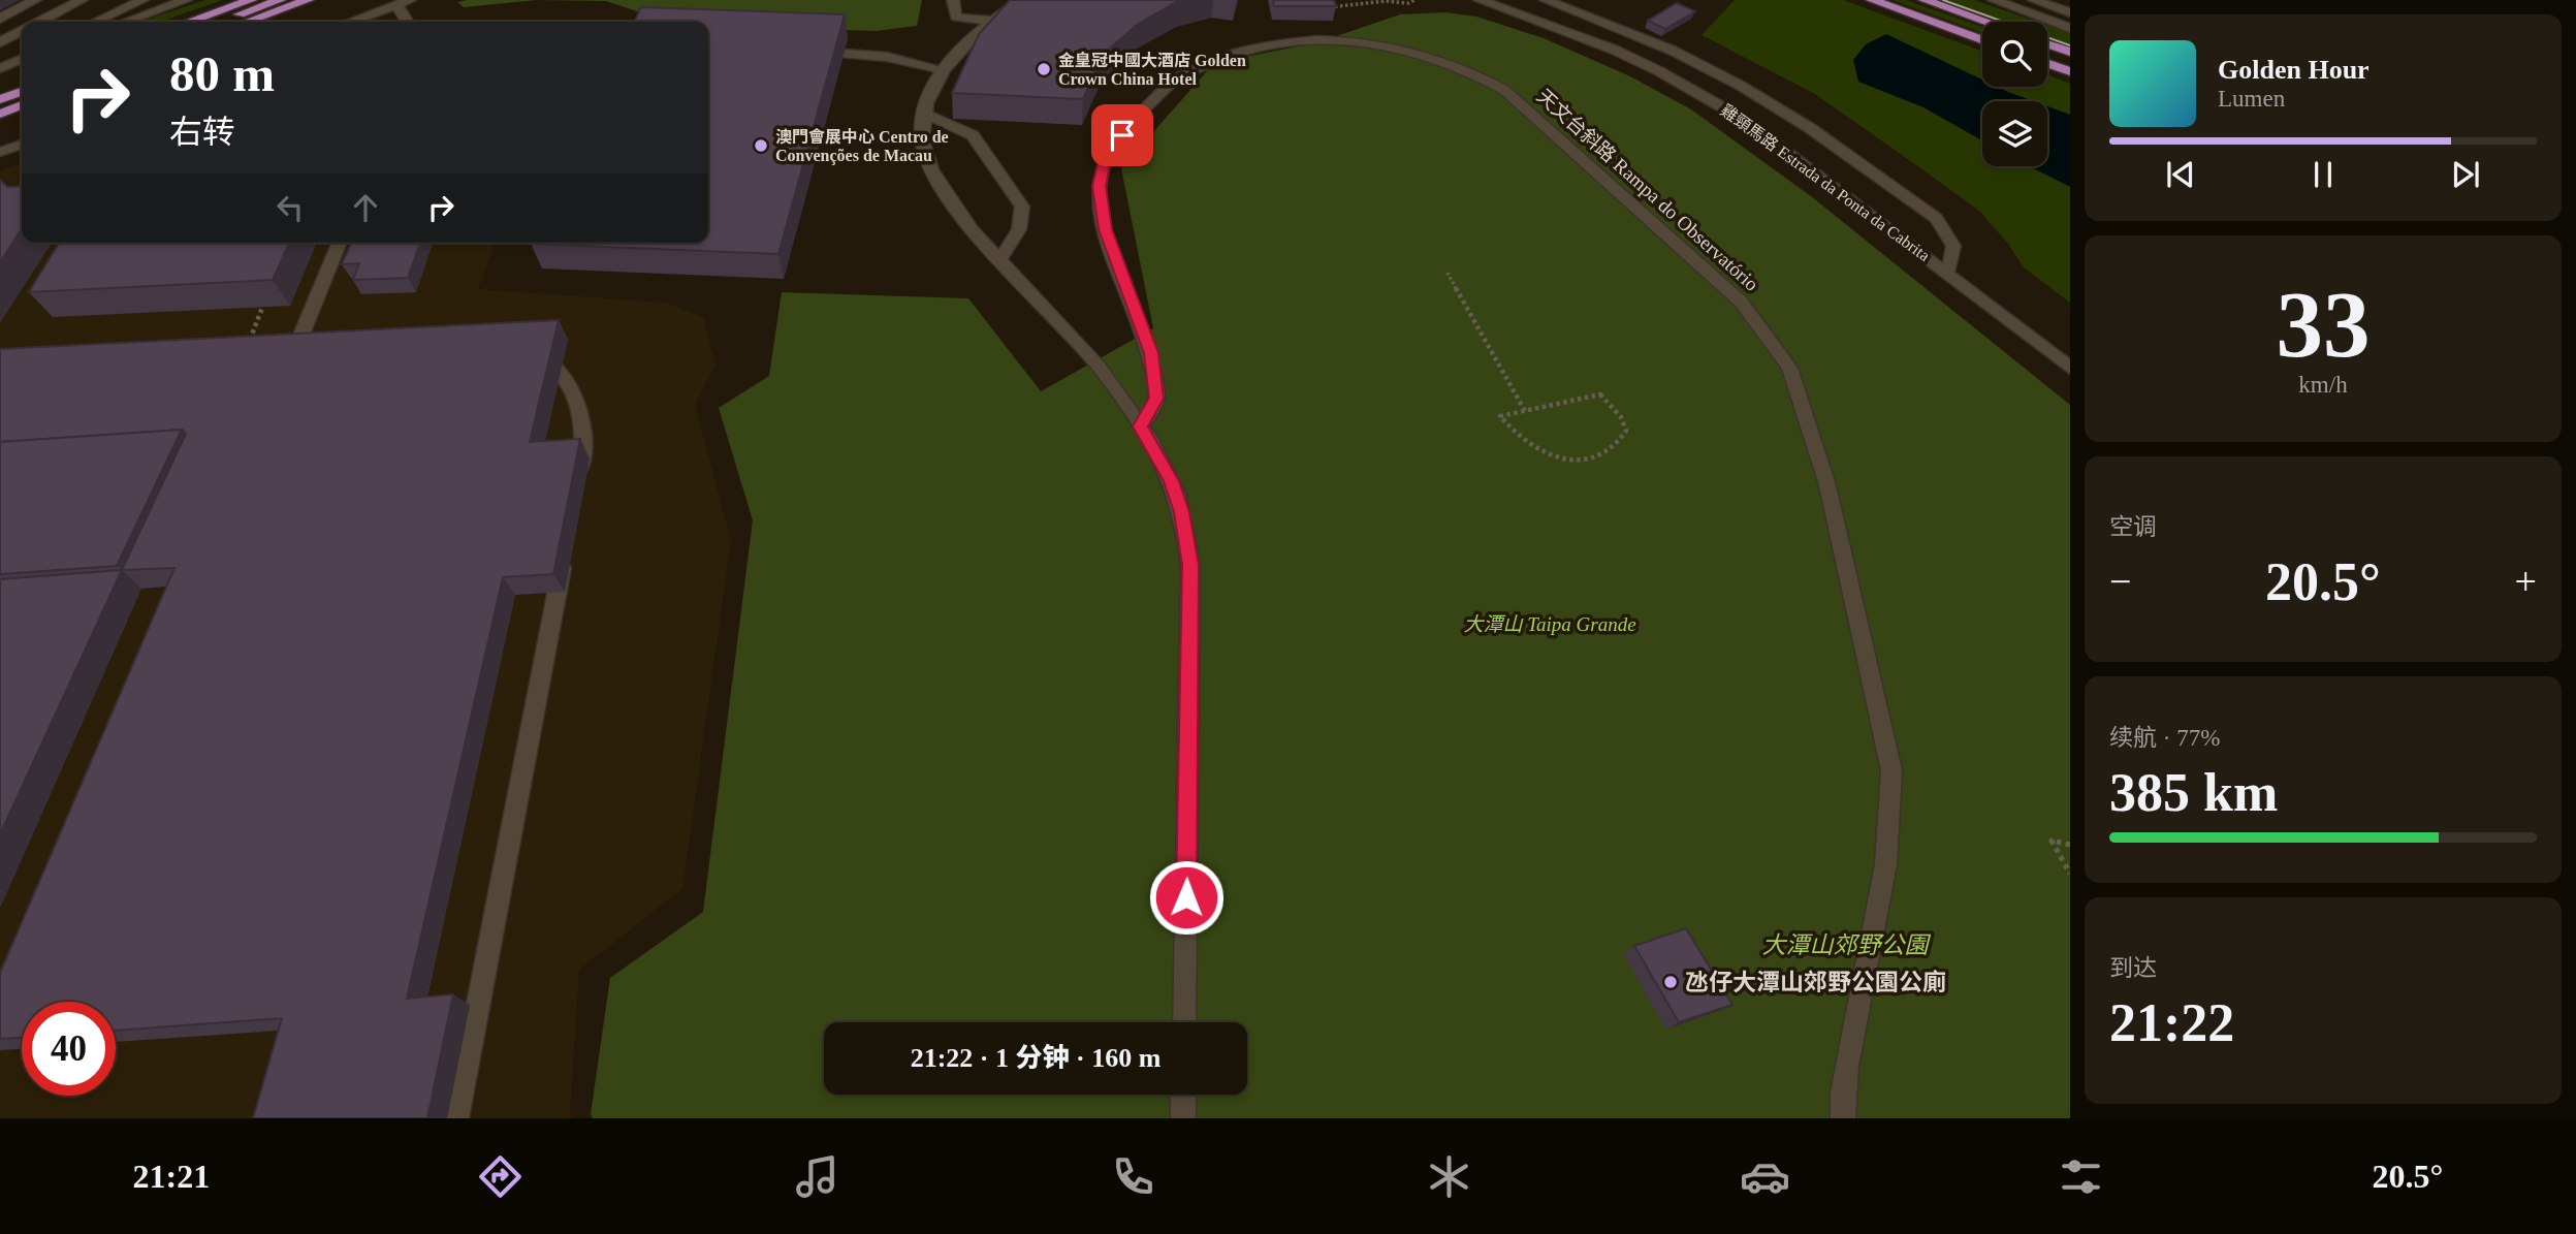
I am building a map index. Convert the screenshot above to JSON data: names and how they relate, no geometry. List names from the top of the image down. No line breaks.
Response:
{"streets":{"street":["雞頸馬路 Estrada da Ponta da Cabrita","天文台斜路 Rampa do Observatório"]},"parks":["大潭山 Taipa Grande","大潭山郊野公園"],"places":["金皇冠中國大酒店 Golden Crown China Hotel","澳門會展中心 Centro de Convenções de Macau","氹仔大潭山郊野公園公廁"],"page":{"turn":["80 m","右转"],"song":["Golden Hour","Lumen"],"tile":[["33","km/h"],"空调",["续航 · 77%","385 km"],["到达","21:22"]],"heat":["−","20.5°","+"],"limit":"40","trip":"21:22 · 1 分钟 · 160 m","tabs":["21:21","20.5°"]}}
